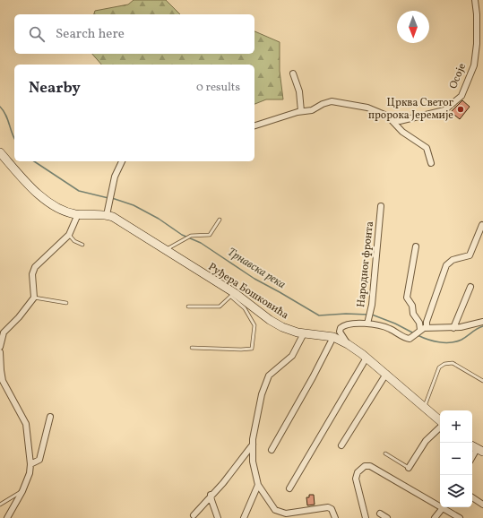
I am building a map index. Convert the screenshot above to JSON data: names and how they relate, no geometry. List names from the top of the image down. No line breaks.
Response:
{"streets":{"main road":["Руђера Бошковића"],"street":["Осоје","Народног фронта"]},"crossings":[["Народног фронта","Руђера Бошковића"]],"water":["Трнавска река"],"places":["Црква Светог пророка Јеремије"],"north":"bottom","page":{"search":"Search here","heading":["Nearby","0 results"],"map_buttons":["+","−"]}}
